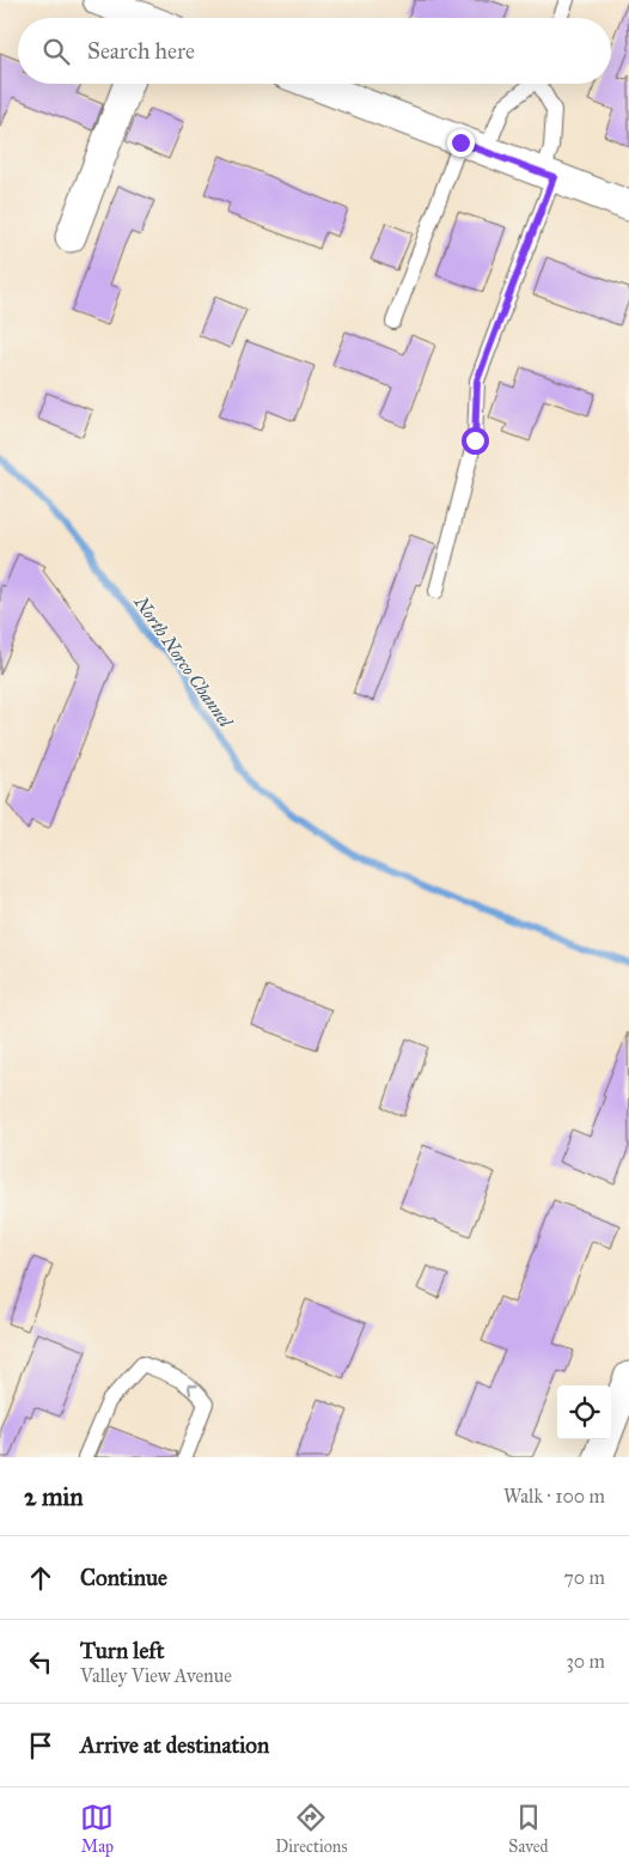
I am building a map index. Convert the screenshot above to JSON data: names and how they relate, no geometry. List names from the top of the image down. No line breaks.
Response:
{"water":["North Norco Channel"],"page":{"search":"Search here","heading":["2 min","Walk · 100 m"],"list":[["Continue","70 m"],["Turn left","Valley View Avenue","30 m"],"Arrive at destination"],"nav":["Map","Directions","Saved"]}}
